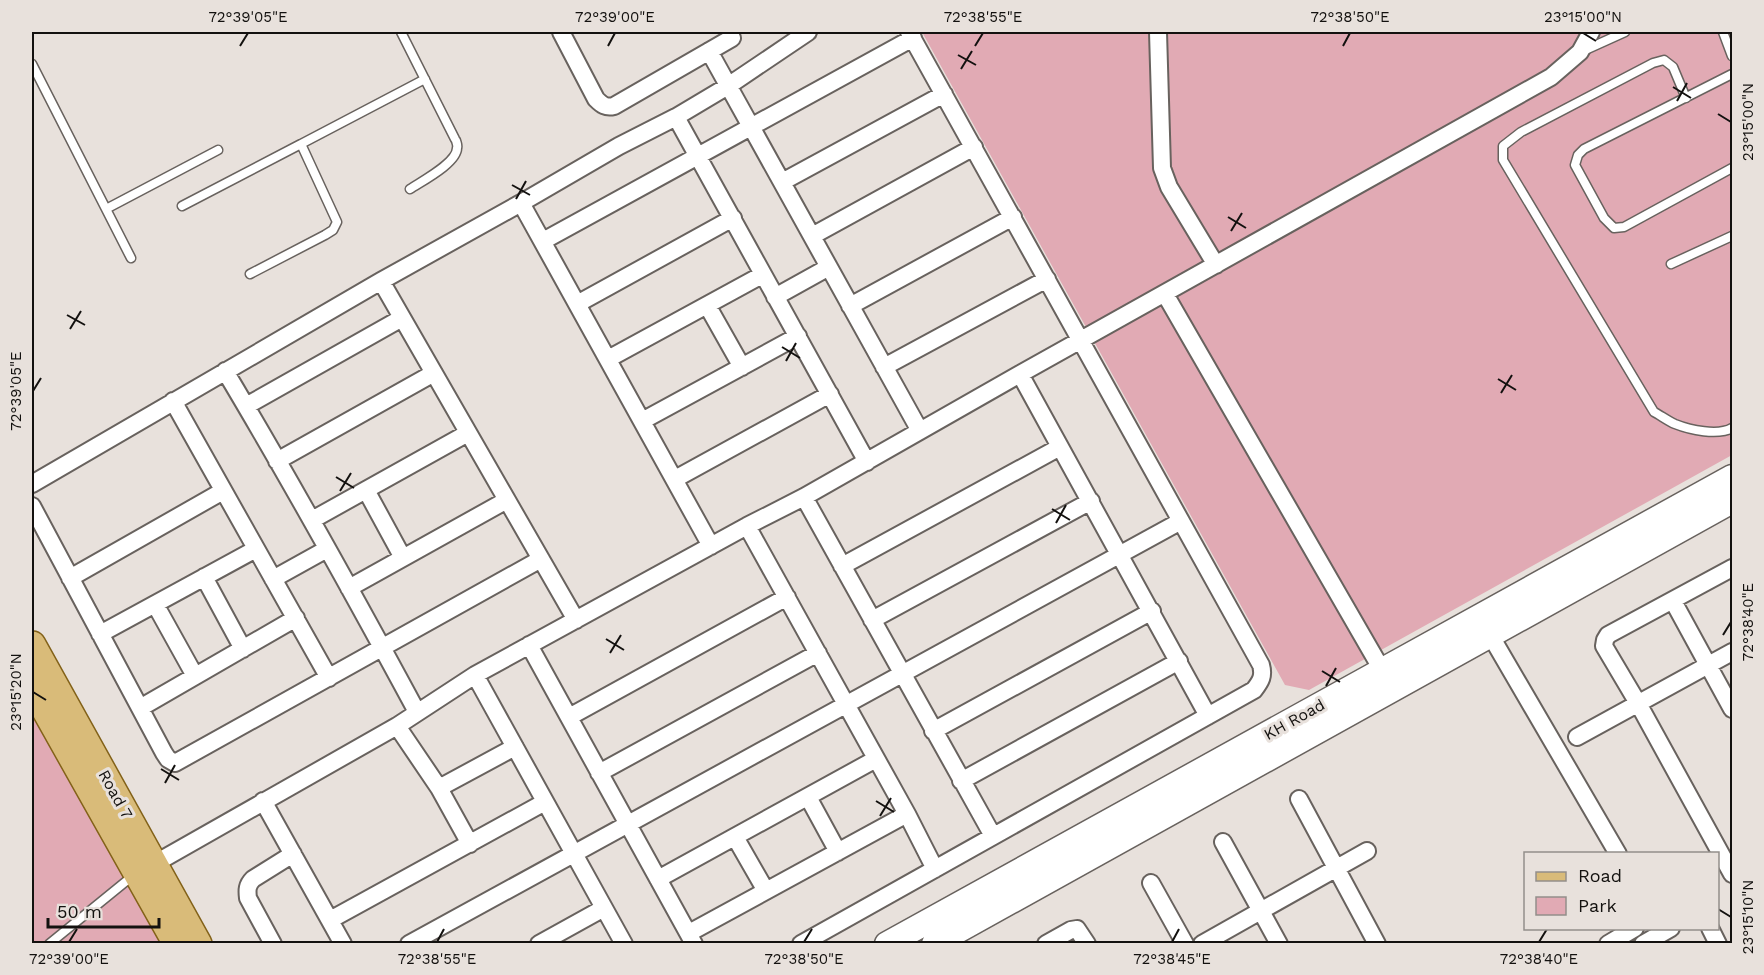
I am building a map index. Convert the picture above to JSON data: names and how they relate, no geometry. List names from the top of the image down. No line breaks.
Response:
{"streets":{"main road":["KH Road","Road 7"]},"legend":["Road","Park"],"scale_bar":"50 m","coordinates":["72°39'05\"E","72°39'00\"E","72°38'55\"E","72°38'50\"E","23°15'00\"N","72°38'40\"E","23°15'20\"N","23°15'10\"N","72°38'45\"E"]}
